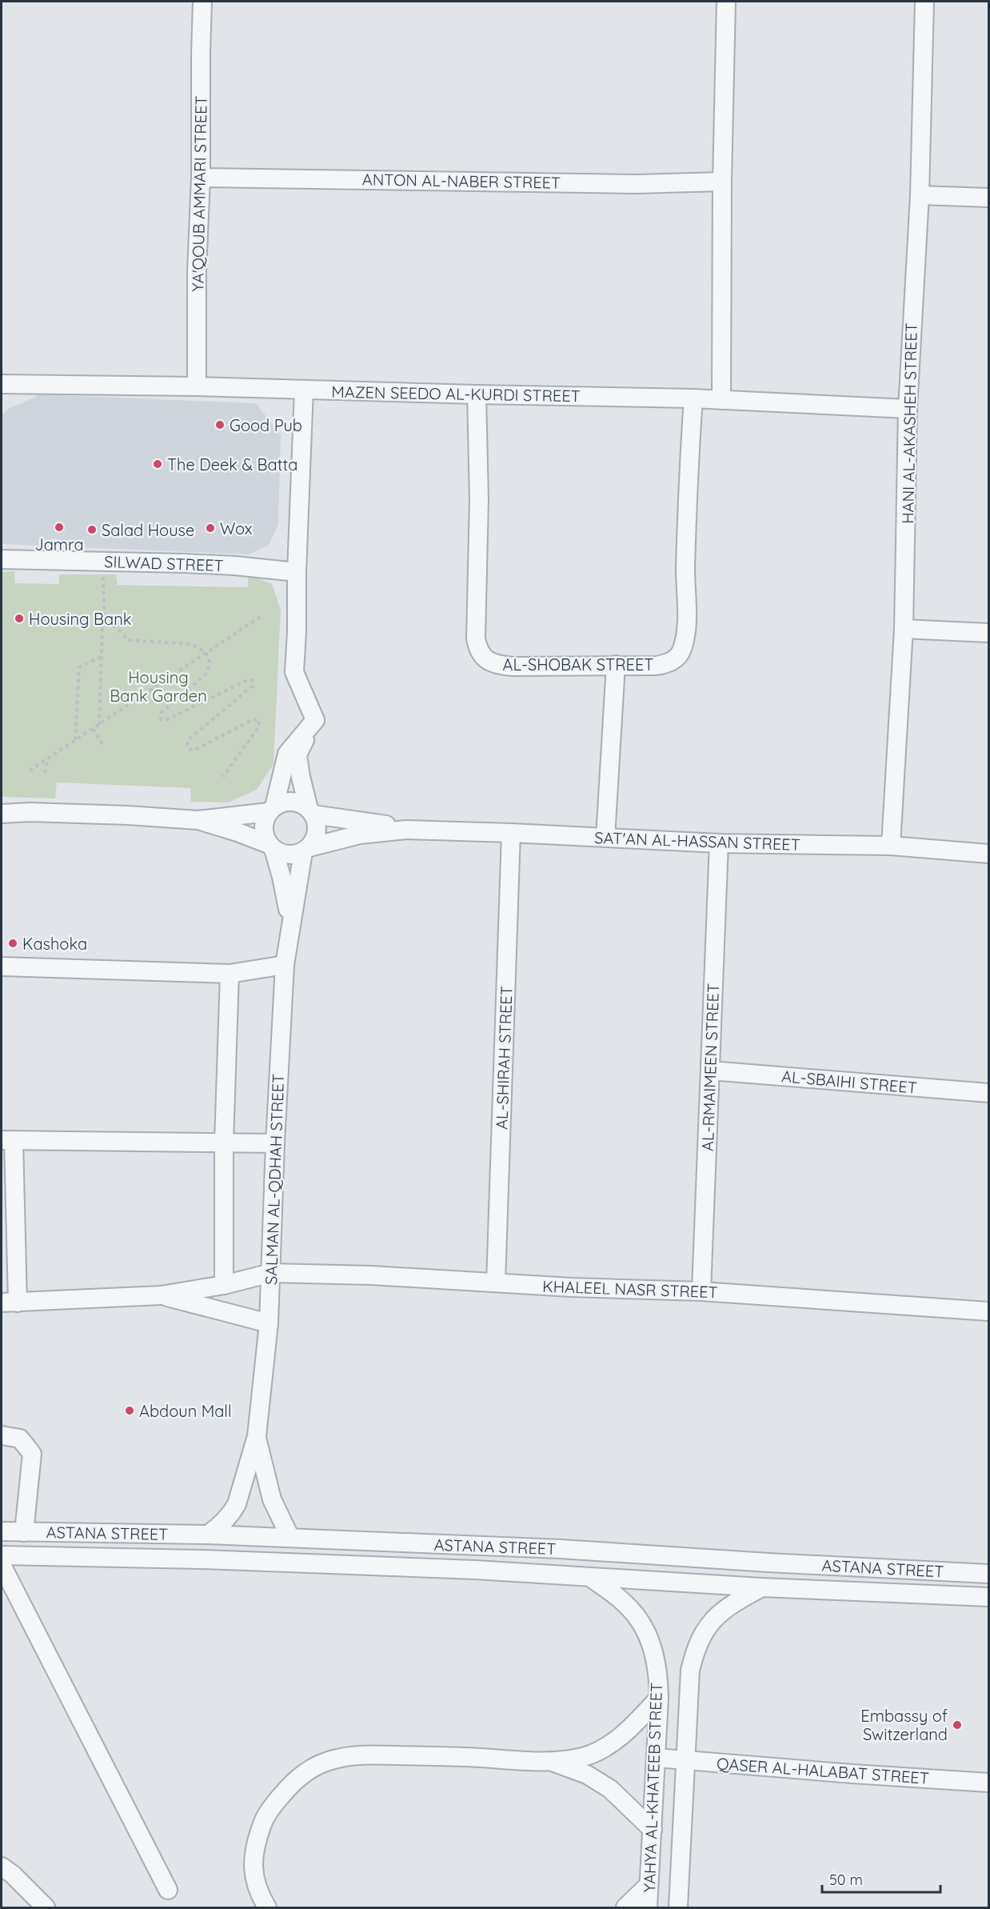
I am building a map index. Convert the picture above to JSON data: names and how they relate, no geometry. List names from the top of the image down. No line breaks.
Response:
{"streets":{"street":["ANTON AL-NABER STREET","YA'QOUB AMMARI STREET","MAZEN SEEDO AL-KURDI STREET","HANI AL-AKASHEH STREET","SILWAD STREET","AL-SHOBAK STREET","SAT'AN AL-HASSAN STREET","AL-SHIRAH STREET","AL-RMAIMEEN STREET","AL-SBAIHI STREET","SALMAN AL-QDHAH STREET","KHALEEL NASR STREET","ASTANA STREET","QASER AL-HALABAT STREET","YAHYA AL-KHATEEB STREET"]},"crossings":[["ANTON AL-NABER STREET","YA'QOUB AMMARI STREET"],["YA'QOUB AMMARI STREET","MAZEN SEEDO AL-KURDI STREET"],["MAZEN SEEDO AL-KURDI STREET","HANI AL-AKASHEH STREET"],["MAZEN SEEDO AL-KURDI STREET","AL-SHOBAK STREET"],["HANI AL-AKASHEH STREET","SAT'AN AL-HASSAN STREET"],["SAT'AN AL-HASSAN STREET","AL-SHIRAH STREET"],["SAT'AN AL-HASSAN STREET","AL-RMAIMEEN STREET"],["SAT'AN AL-HASSAN STREET","SALMAN AL-QDHAH STREET"],["AL-SHIRAH STREET","KHALEEL NASR STREET"],["AL-RMAIMEEN STREET","AL-SBAIHI STREET"],["AL-RMAIMEEN STREET","KHALEEL NASR STREET"],["SALMAN AL-QDHAH STREET","KHALEEL NASR STREET"],["SALMAN AL-QDHAH STREET","ASTANA STREET"],["ASTANA STREET","YAHYA AL-KHATEEB STREET"],["QASER AL-HALABAT STREET","YAHYA AL-KHATEEB STREET"]],"parks":["Housing Bank Garden"],"places":["Good Pub","The Deek & Batta","Jamra","Wox","Salad House","Housing Bank","Kashoka","Abdoun Mall","Embassy of Switzerland"],"scale_bar":"50 m"}
